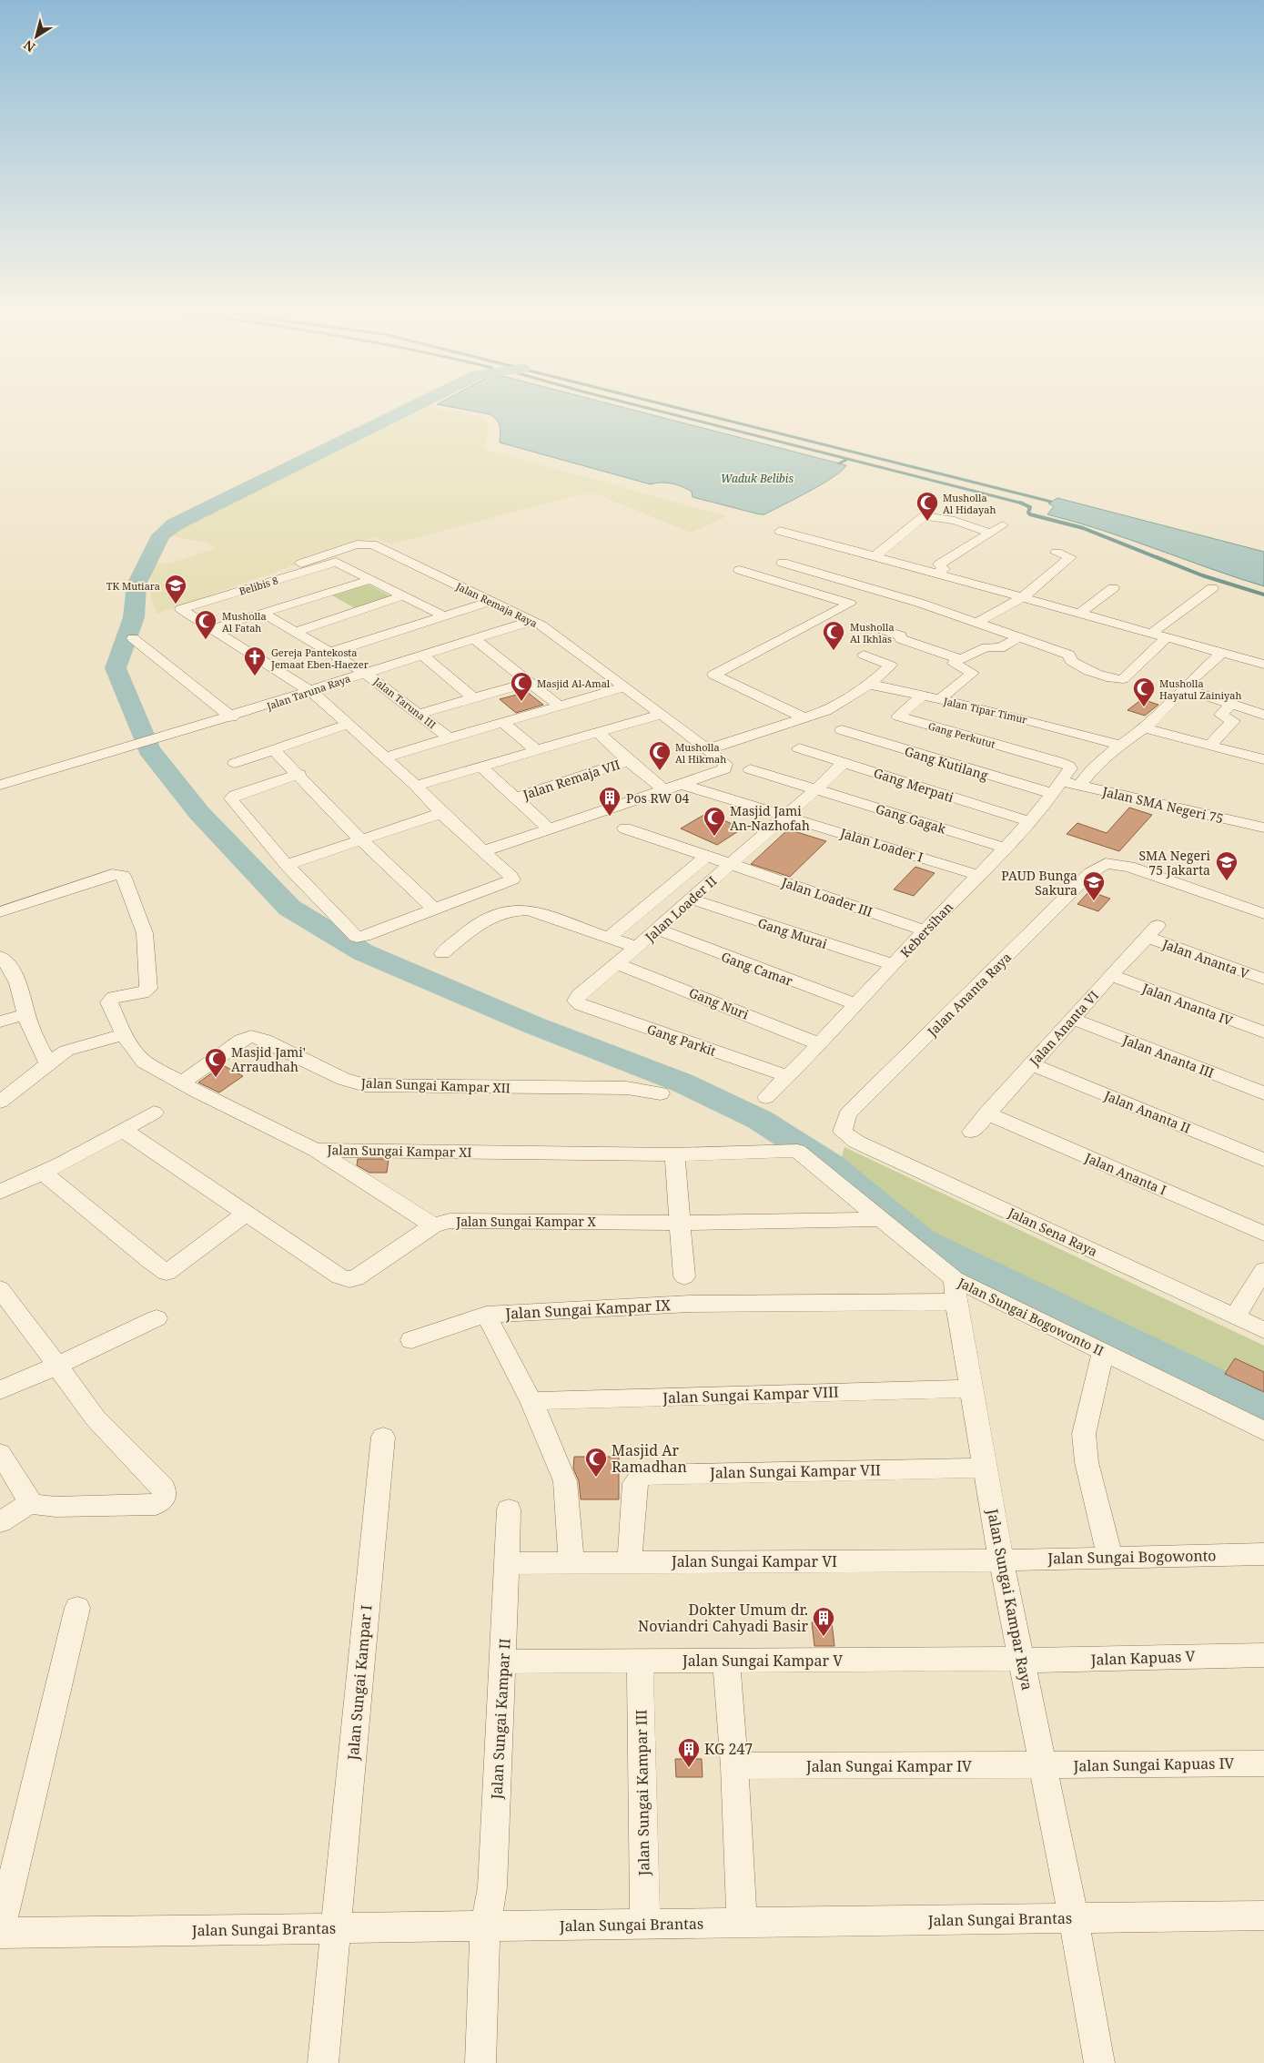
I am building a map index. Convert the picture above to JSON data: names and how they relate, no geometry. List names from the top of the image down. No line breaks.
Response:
{"streets":{"street":["Belibis 8","Jalan Remaja Raya","Jalan Taruna Raya","Jalan Taruna III","Jalan Tipar Timur","Gang Perkutut","Gang Kutilang","Jalan Remaja VII","Gang Merpati","Jalan SMA Negeri 75","Gang Gagak","Jalan Loader I","Jalan Loader III","Jalan Loader II","Kebersihan","Gang Murai","Jalan Ananta V","Gang Camar","Jalan Ananta Raya","Gang Nuri","Jalan Ananta IV","Jalan Ananta VI","Gang Parkit","Jalan Ananta III","Jalan Sungai Kampar XII","Jalan Ananta II","Jalan Sungai Kampar XI","Jalan Ananta I","Jalan Sungai Kampar X","Jalan Sena Raya","Jalan Sungai Kampar IX","Jalan Sungai Bogowonto II","Jalan Sungai Kampar VIII","Jalan Sungai Kampar VII","Jalan Sungai Bogowonto","Jalan Sungai Kampar VI","Jalan Sungai Kampar Raya","Jalan Kapuas V","Jalan Sungai Kampar V","Jalan Sungai Kampar I","Jalan Sungai Kampar II","Jalan Sungai Kapuas IV","Jalan Sungai Kampar IV","Jalan Sungai Kampar III","Jalan Sungai Brantas"]},"crossings":[["Jalan Remaja Raya","Jalan Taruna Raya"],["Jalan Remaja Raya","Jalan Loader I"],["Jalan Taruna Raya","Jalan Taruna III"],["Jalan Tipar Timur","Gang Perkutut"],["Gang Perkutut","Kebersihan"],["Gang Kutilang","Jalan SMA Negeri 75"],["Gang Kutilang","Kebersihan"],["Gang Merpati","Jalan Loader II"],["Gang Merpati","Kebersihan"],["Jalan SMA Negeri 75","Kebersihan"],["Gang Gagak","Jalan Loader II"],["Gang Gagak","Kebersihan"],["Jalan Loader I","Jalan Loader II"],["Jalan Loader I","Kebersihan"],["Jalan Loader III","Jalan Loader II"],["Jalan Loader III","Kebersihan"],["Jalan Loader II","Gang Murai"],["Jalan Loader II","Gang Camar"],["Jalan Loader II","Gang Nuri"],["Jalan Loader II","Gang Parkit"],["Kebersihan","Gang Murai"],["Kebersihan","Gang Camar"],["Kebersihan","Gang Nuri"],["Kebersihan","Gang Parkit"],["Jalan Ananta V","Jalan Ananta VI"],["Jalan Ananta Raya","Jalan Sena Raya"],["Jalan Ananta IV","Jalan Ananta VI"],["Jalan Ananta VI","Jalan Ananta III"],["Jalan Ananta VI","Jalan Ananta II"],["Jalan Ananta VI","Jalan Ananta I"],["Jalan Sungai Kampar XII","Jalan Sungai Kampar XI"],["Jalan Sungai Kampar XI","Jalan Sungai Bogowonto II"],["Jalan Sungai Kampar X","Jalan Sungai Bogowonto II"],["Jalan Sungai Kampar IX","Jalan Sungai Bogowonto II"],["Jalan Sungai Kampar IX","Jalan Sungai Kampar VIII"],["Jalan Sungai Kampar IX","Jalan Sungai Kampar VI"],["Jalan Sungai Kampar IX","Jalan Sungai Kampar Raya"],["Jalan Sungai Bogowonto II","Jalan Sungai Kampar Raya"],["Jalan Sungai Kampar VIII","Jalan Sungai Kampar Raya"],["Jalan Sungai Kampar VII","Jalan Sungai Kampar VI"],["Jalan Sungai Kampar VII","Jalan Sungai Kampar Raya"],["Jalan Sungai Bogowonto","Jalan Sungai Kampar VI"],["Jalan Sungai Bogowonto","Jalan Sungai Kampar Raya"],["Jalan Sungai Kampar VI","Jalan Sungai Kampar Raya"],["Jalan Sungai Kampar VI","Jalan Sungai Kampar II"],["Jalan Sungai Kampar Raya","Jalan Kapuas V"],["Jalan Sungai Kampar Raya","Jalan Sungai Kampar V"],["Jalan Sungai Kampar Raya","Jalan Sungai Kapuas IV"],["Jalan Sungai Kampar Raya","Jalan Sungai Kampar IV"],["Jalan Sungai Kampar Raya","Jalan Sungai Brantas"],["Jalan Kapuas V","Jalan Sungai Kampar V"],["Jalan Sungai Kampar V","Jalan Sungai Kampar II"],["Jalan Sungai Kampar V","Jalan Sungai Kampar III"],["Jalan Sungai Kampar I","Jalan Sungai Brantas"],["Jalan Sungai Kampar II","Jalan Sungai Brantas"],["Jalan Sungai Kapuas IV","Jalan Sungai Kampar IV"],["Jalan Sungai Kampar III","Jalan Sungai Brantas"]],"water":["Waduk Belibis"],"places":{"mosque":["Musholla Al Hidayah","Musholla Al Fatah","Musholla Al Ikhlas","Masjid Al-Amal","Musholla Hayatul Zainiyah","Musholla Al Hikmah","Masjid Jami An-Nazhofah","Masjid Jami' Arraudhah","Masjid Ar Ramadhan"],"school or university":["TK Mutiara","SMA Negeri 75 Jakarta","PAUD Bunga Sakura"],"church":["Gereja Pantekosta Jemaat Eben-Haezer"],"building":["Pos RW 04","Dokter Umum dr. Noviandri Cahyadi Basir","KG 247"]},"north":"bottom left"}
